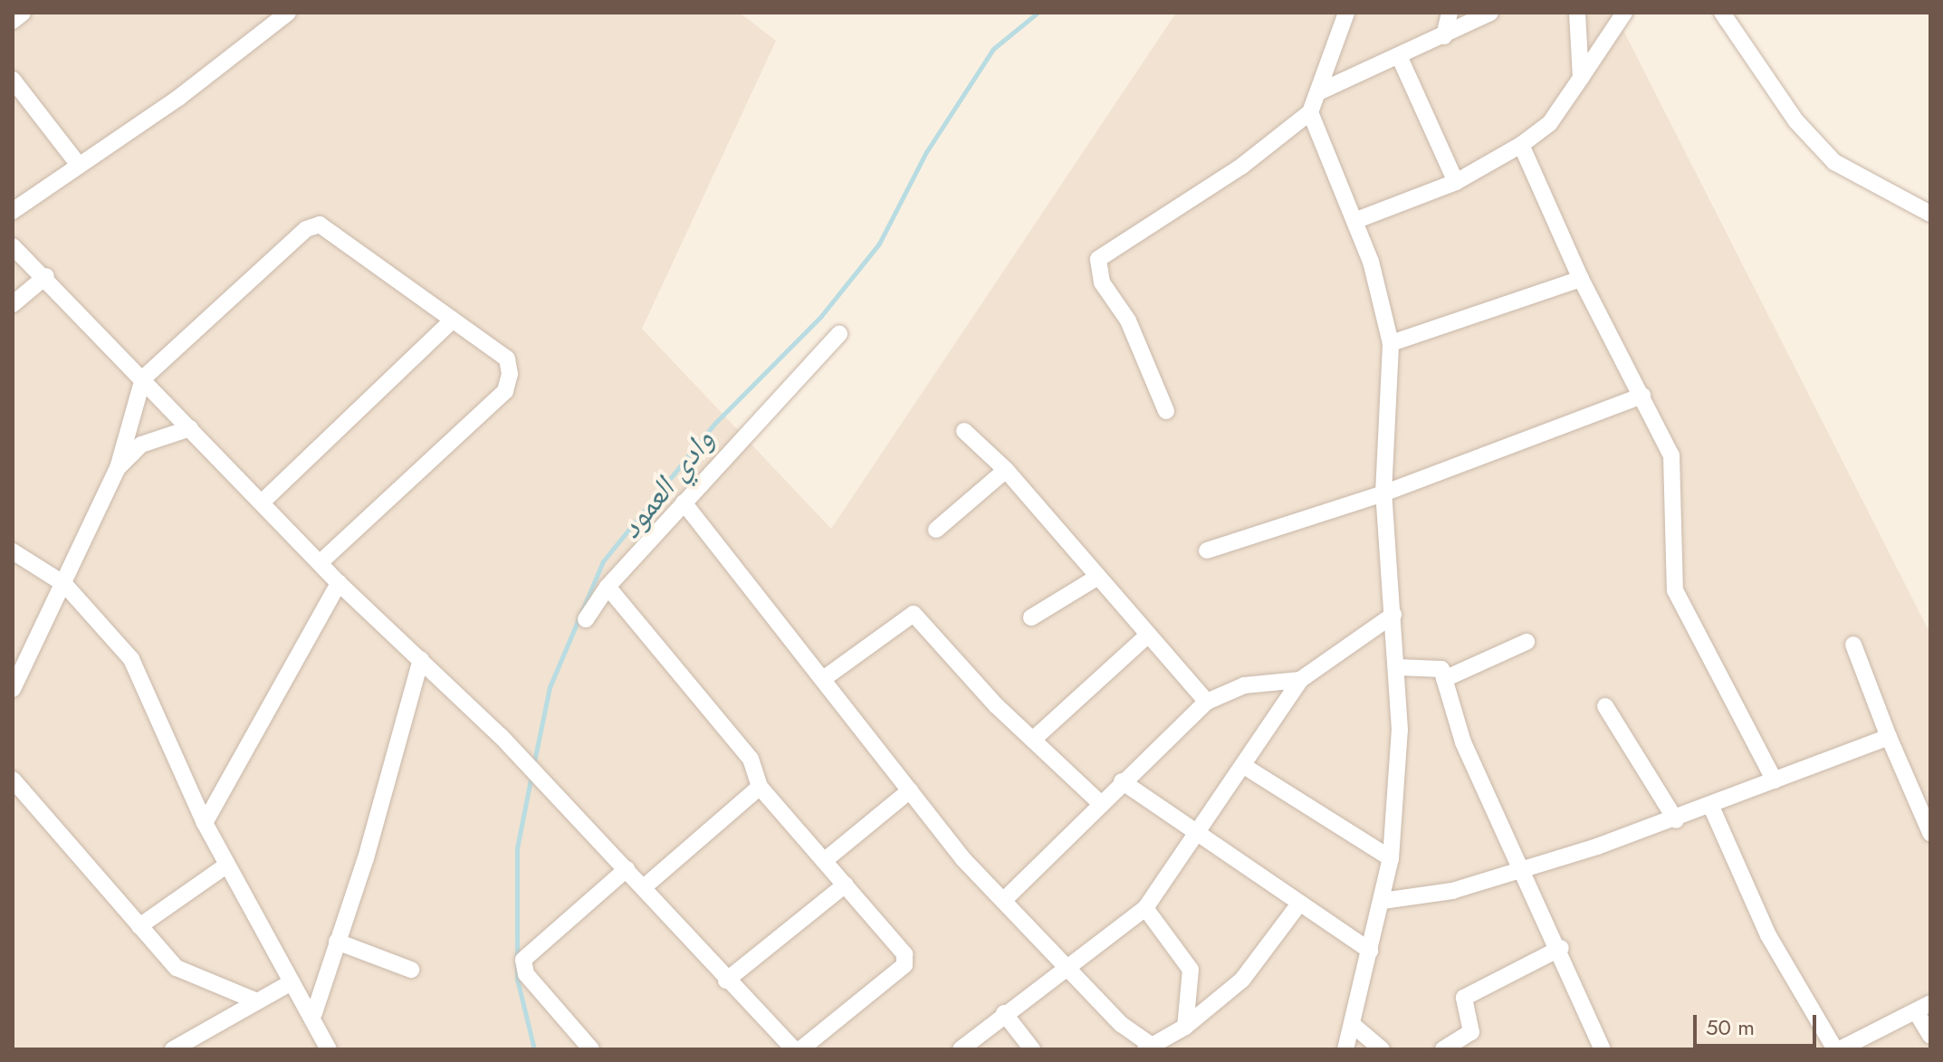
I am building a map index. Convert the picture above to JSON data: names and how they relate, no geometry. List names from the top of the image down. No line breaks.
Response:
{"water":["وادي العمود"],"scale_bar":"50 m"}
